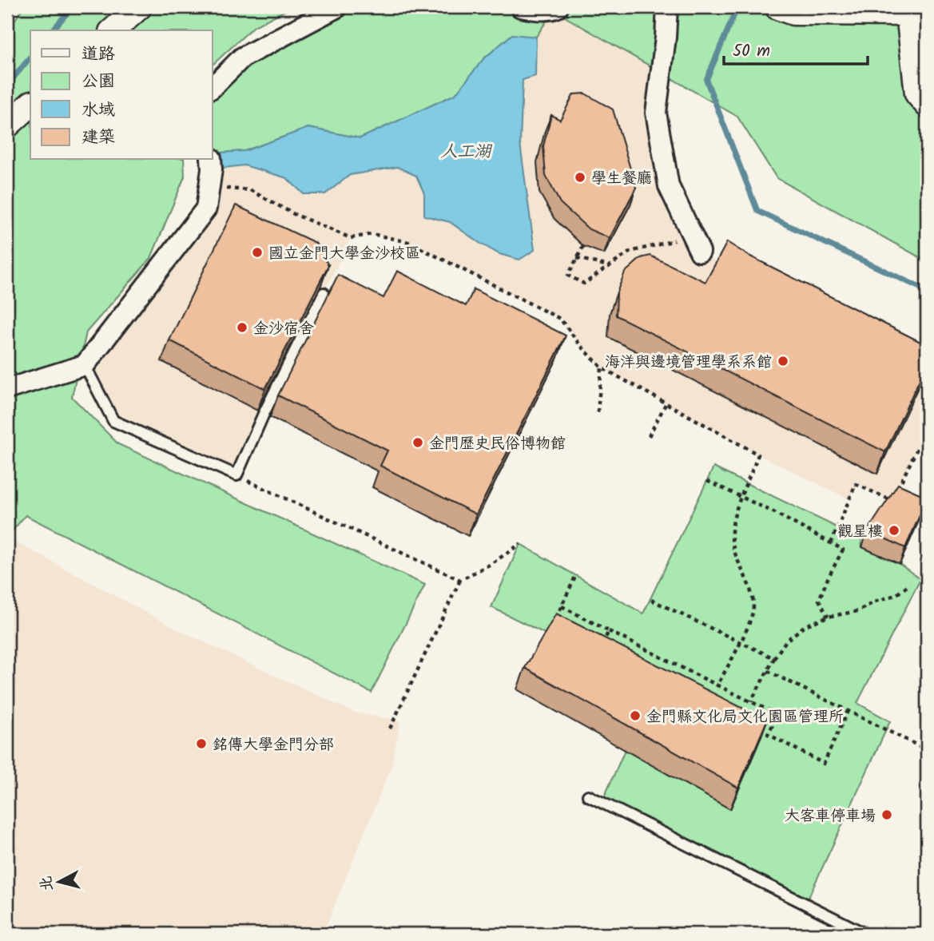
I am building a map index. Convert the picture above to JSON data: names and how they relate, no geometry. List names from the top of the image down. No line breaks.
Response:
{"water":["人工湖"],"places":["學生餐廳","國立金門大學金沙校區","金沙宿舍","海洋與邊境管理學系系館","金門歷史民俗博物館","觀星樓","金門縣文化局文化園區管理所","銘傳大學金門分部","大客車停車場"],"legend":["道路","公園","水域","建築"],"scale_bar":"50 m","north":"left"}
